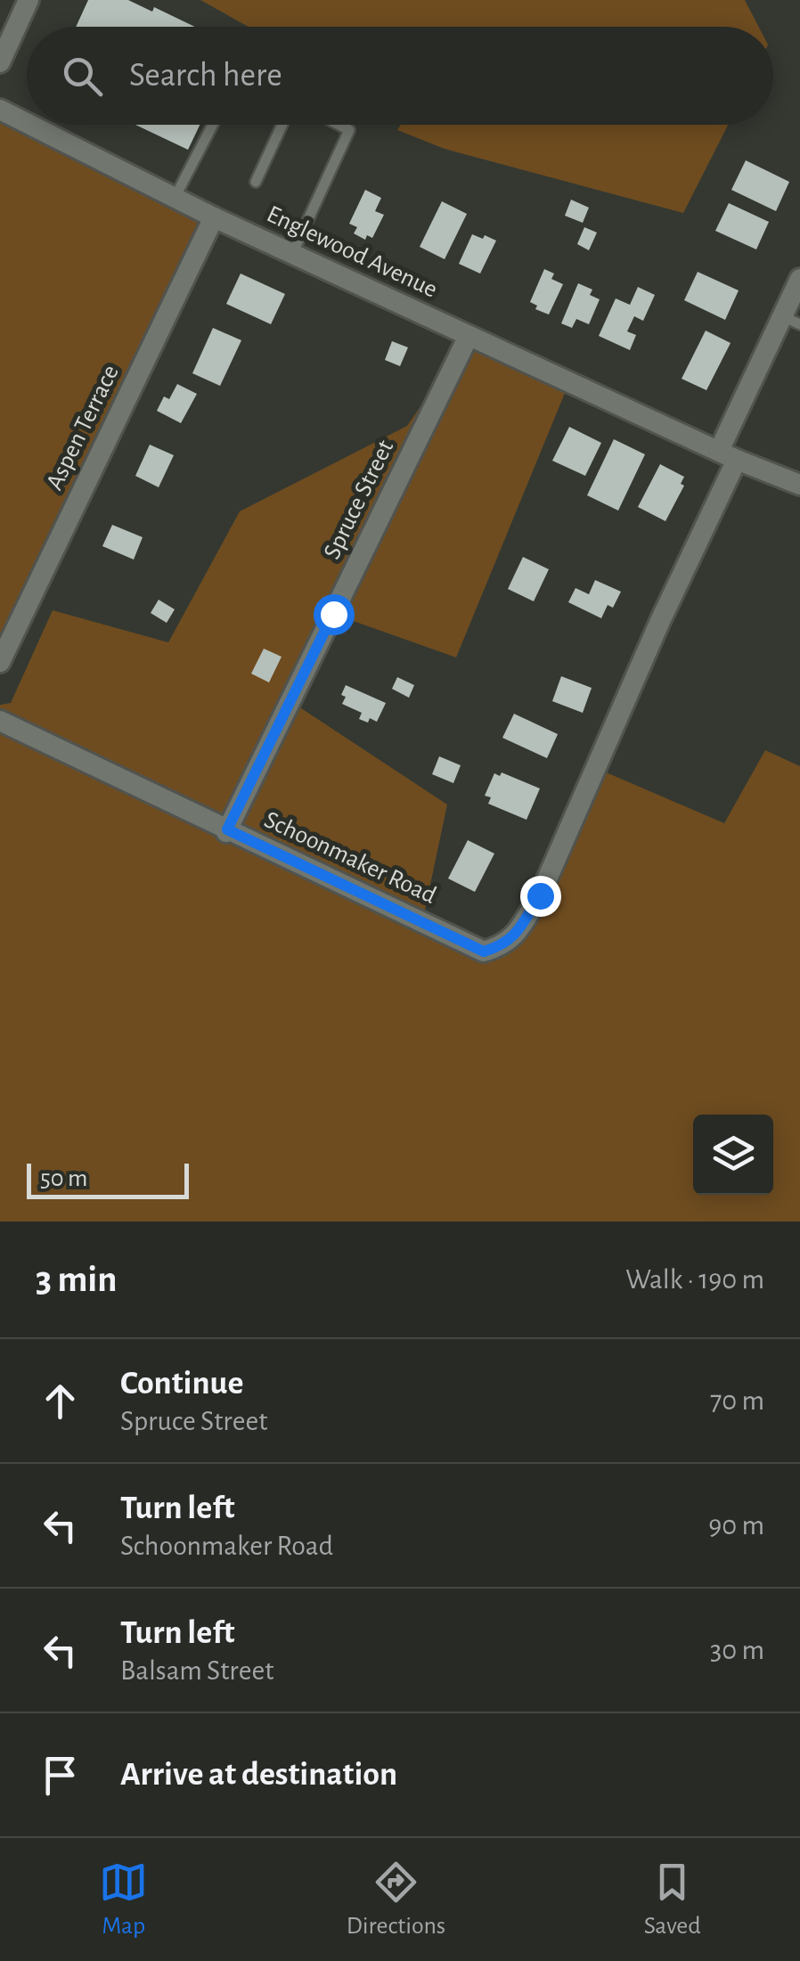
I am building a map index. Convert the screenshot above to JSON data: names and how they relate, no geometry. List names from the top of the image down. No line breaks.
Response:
{"streets":{"street":["Englewood Avenue","Aspen Terrace","Spruce Street","Schoonmaker Road"]},"crossings":[["Englewood Avenue","Aspen Terrace"],["Englewood Avenue","Spruce Street"],["Englewood Avenue","Schoonmaker Road"],["Spruce Street","Schoonmaker Road"]],"scale_bar":"50 m","page":{"search":"Search here","scale":"50 m","heading":["3 min","Walk · 190 m"],"list":[["Continue","Spruce Street","70 m"],["Turn left","Schoonmaker Road","90 m"],["Turn left","Balsam Street","30 m"],"Arrive at destination"],"nav":["Map","Directions","Saved"]}}
